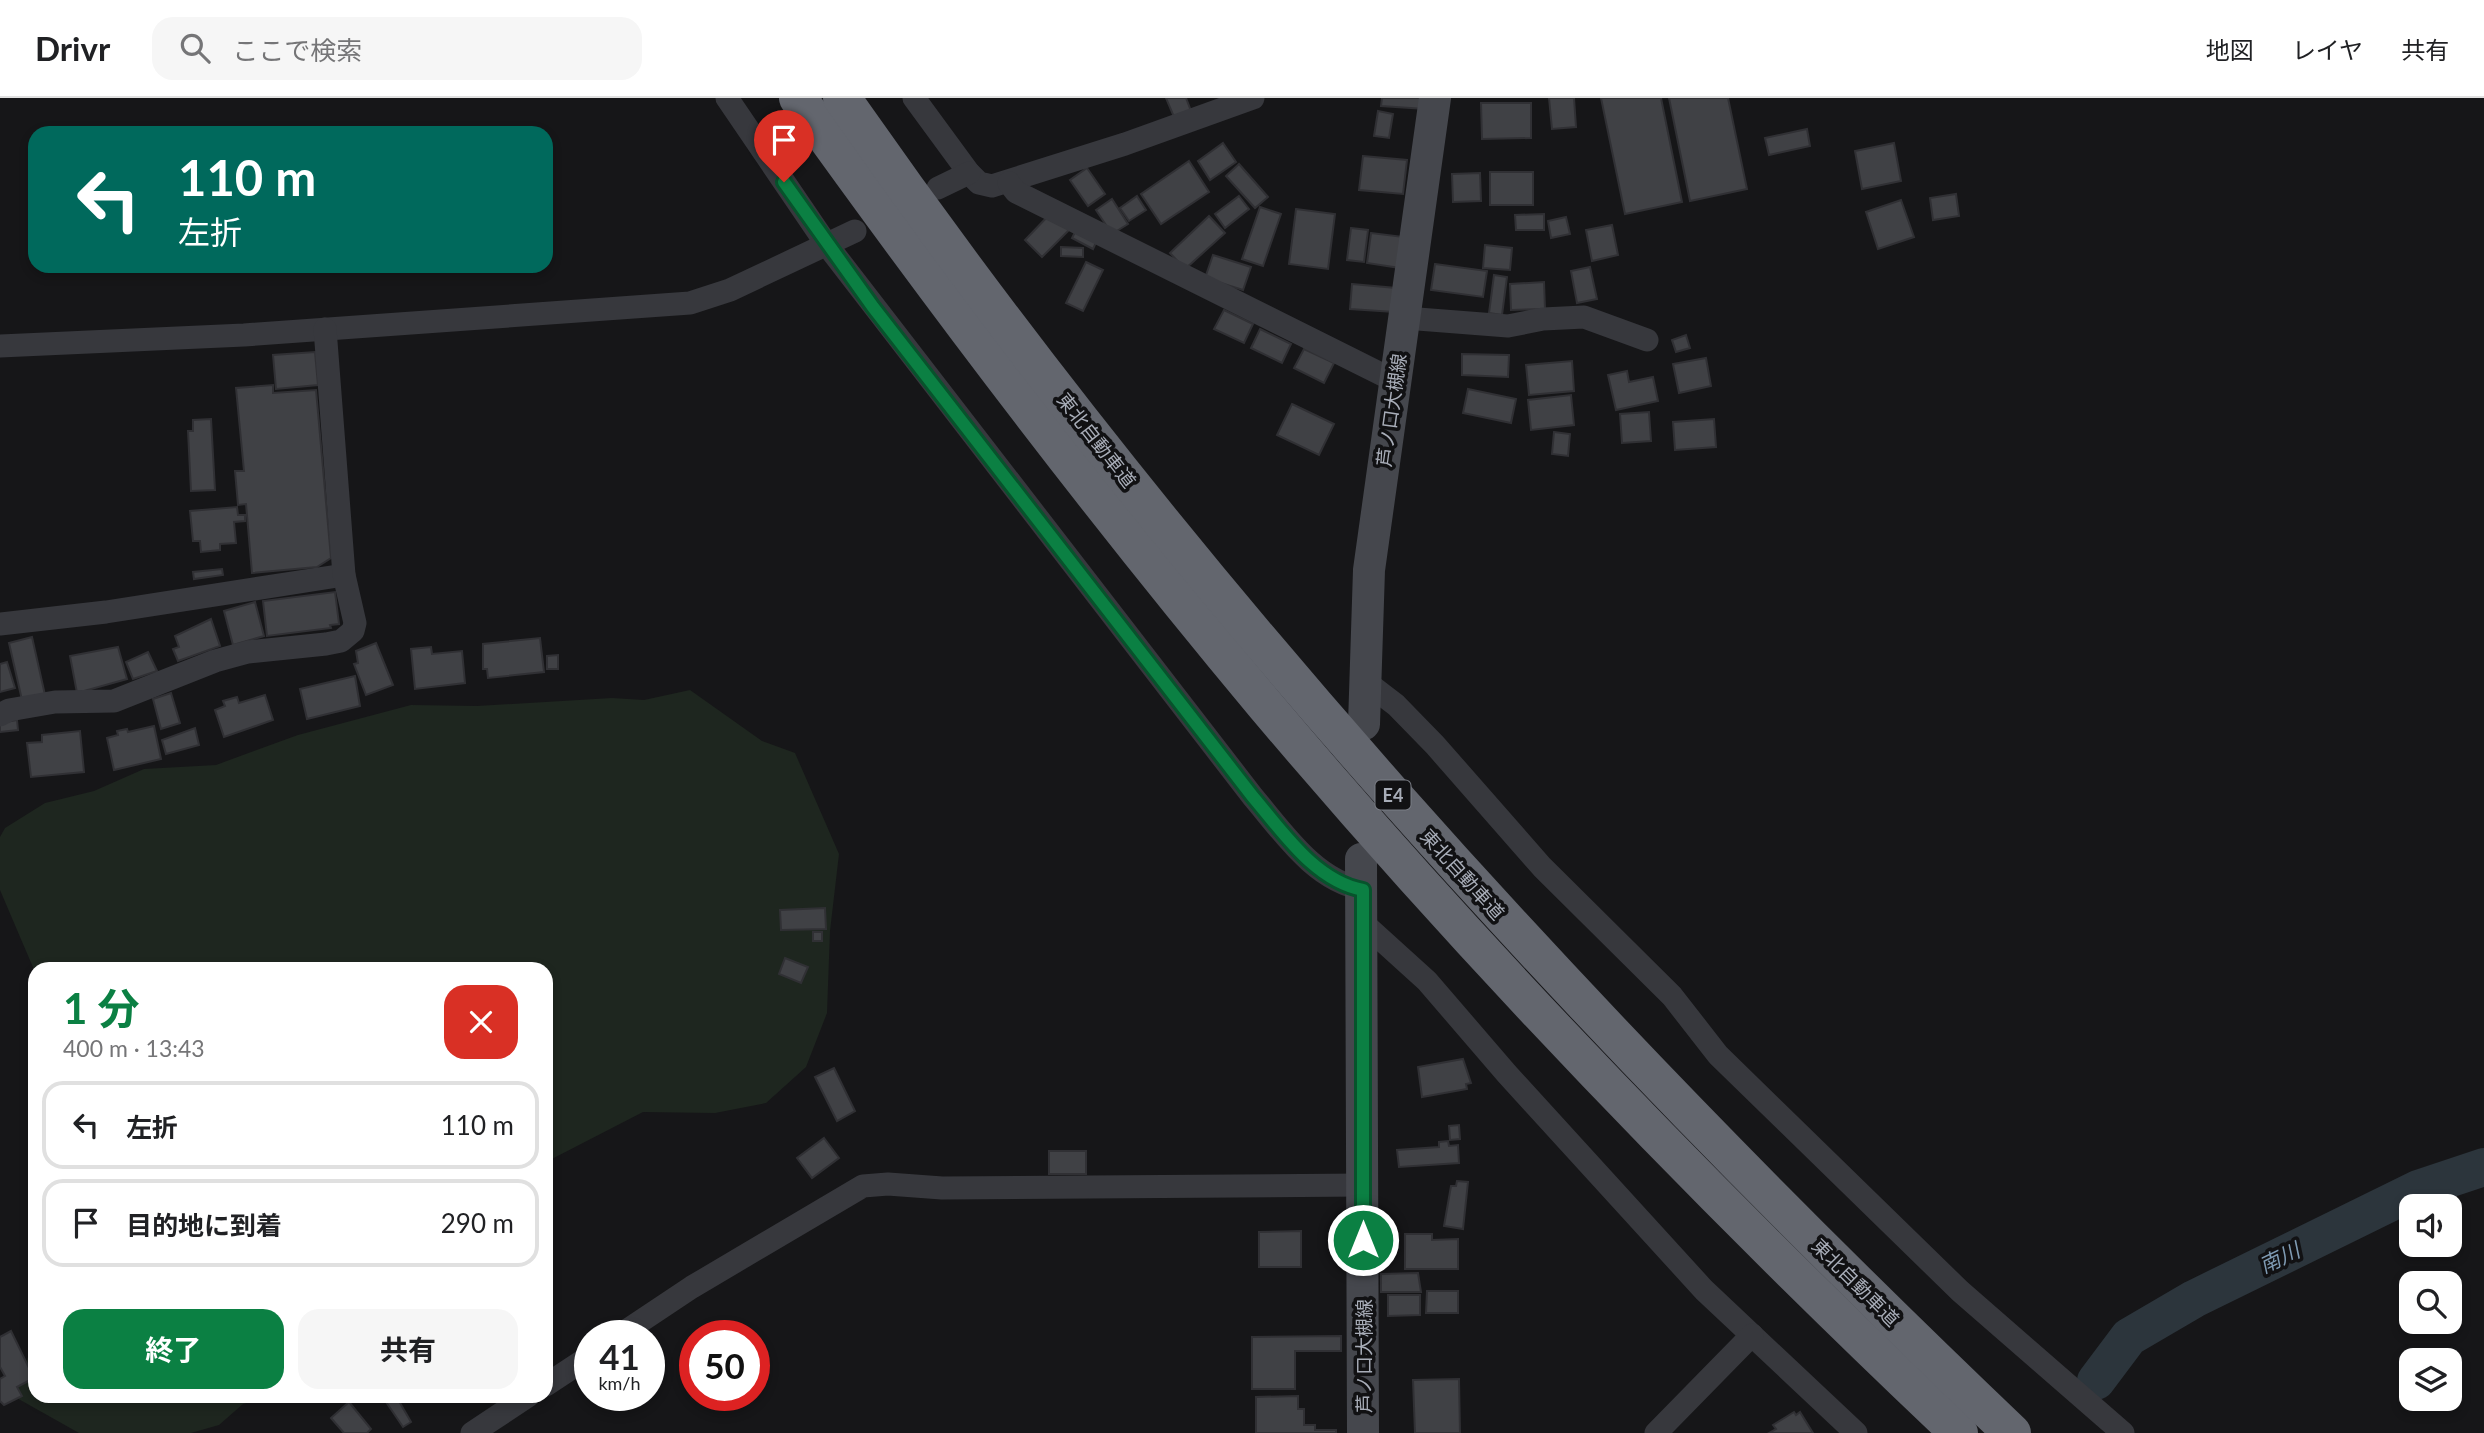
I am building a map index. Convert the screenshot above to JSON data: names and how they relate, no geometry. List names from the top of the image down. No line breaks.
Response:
{"streets":{"highway":["東北自動車道","E4"],"main road":["芦ノ口大槻線"]},"water":["南川"],"page":{"header":"Drivr","search":"ここで検索","nav":["地図","レイヤ","共有"],"turn":["110 m","左折"],"heading":["1 分","400 m · 13:43"],"list":[{"name":"左折","value":"110 m"},{"name":"目的地に到着","value":"290 m"}],"buttons":["終了","共有"],"speed":"41 km/h","limit":"50"}}
